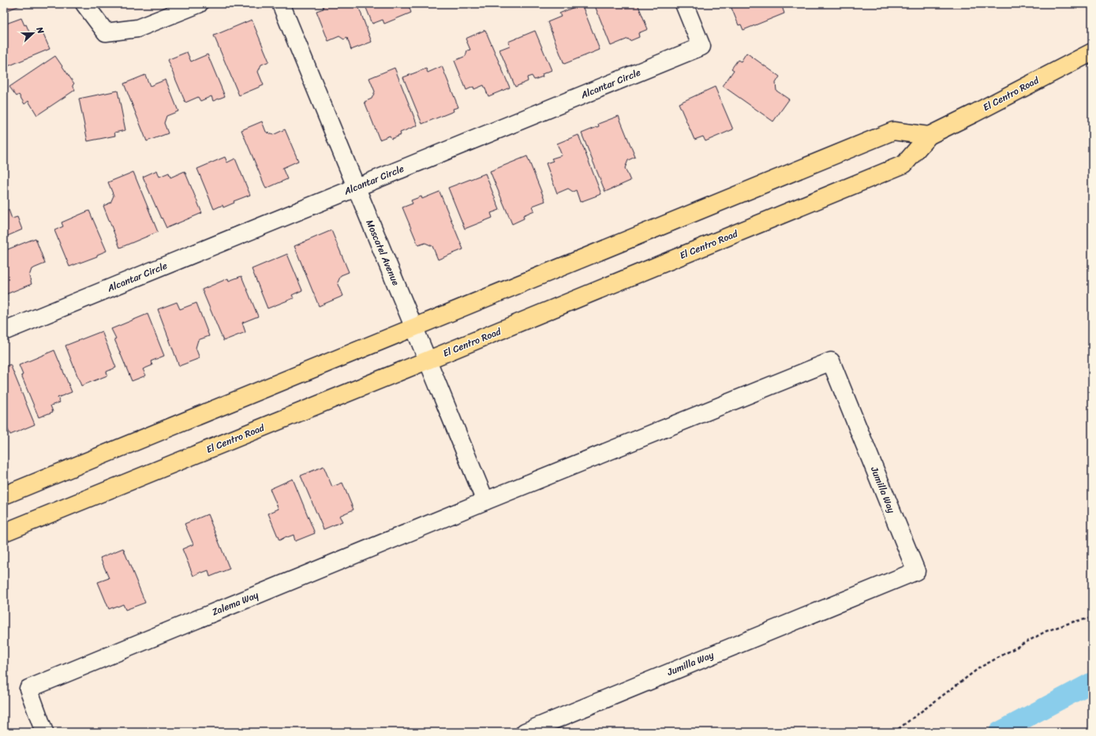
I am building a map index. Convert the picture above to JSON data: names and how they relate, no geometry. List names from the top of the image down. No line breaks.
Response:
{"streets":{"main road":["El Centro Road"],"street":["Alcantar Circle","Moscatel Avenue","Jumilla Way","Zalema Way"]},"crossings":[["Alcantar Circle","Moscatel Avenue"],["El Centro Road","Moscatel Avenue"],["Moscatel Avenue","Jumilla Way"],["Moscatel Avenue","Zalema Way"],["Jumilla Way","Zalema Way"]],"north":"right"}
